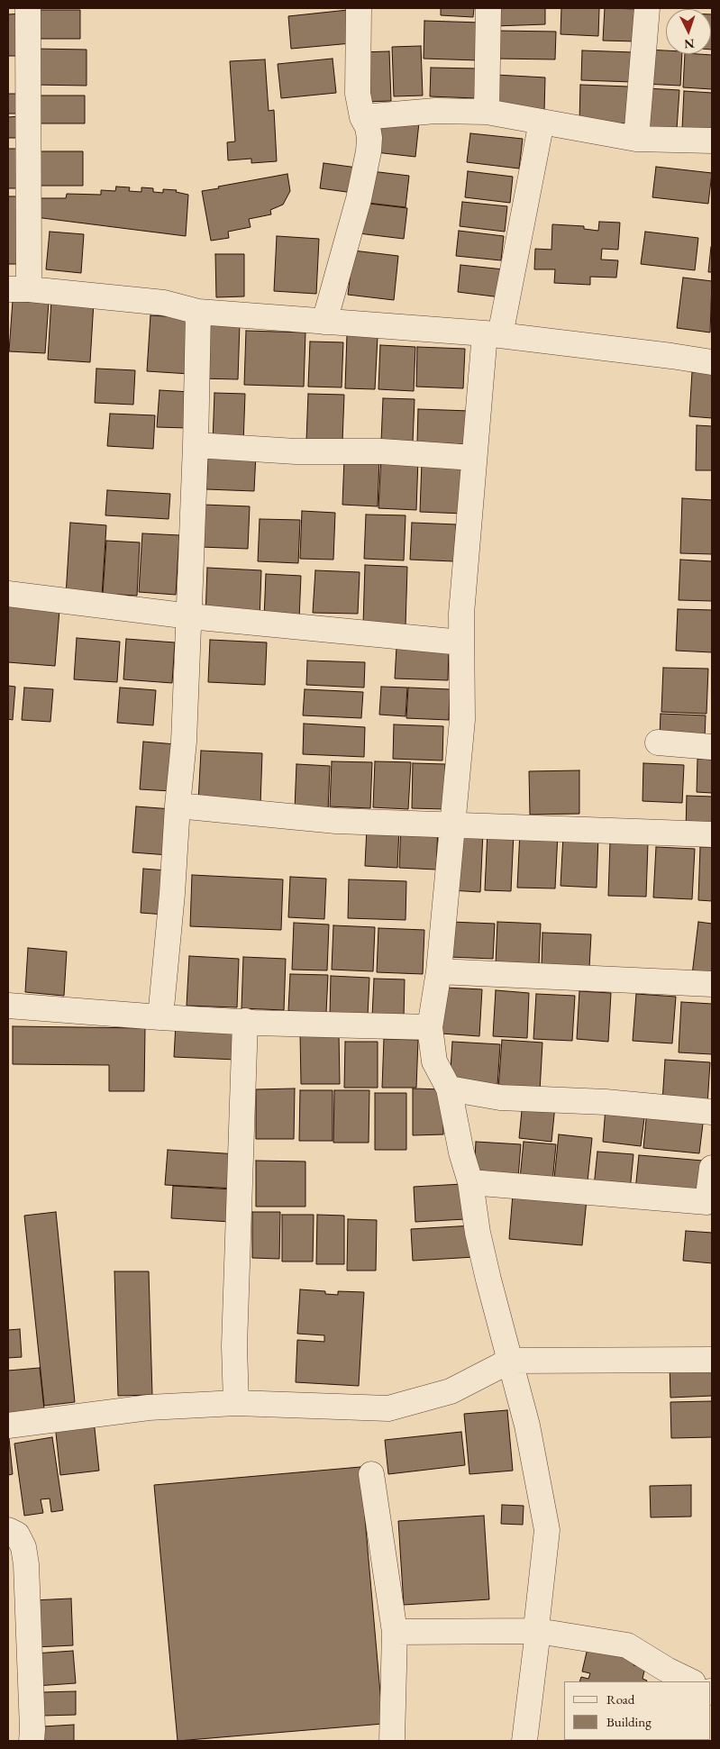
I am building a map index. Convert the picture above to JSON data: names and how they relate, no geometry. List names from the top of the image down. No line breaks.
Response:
{"legend":["Road","Building"],"north":"bottom"}
